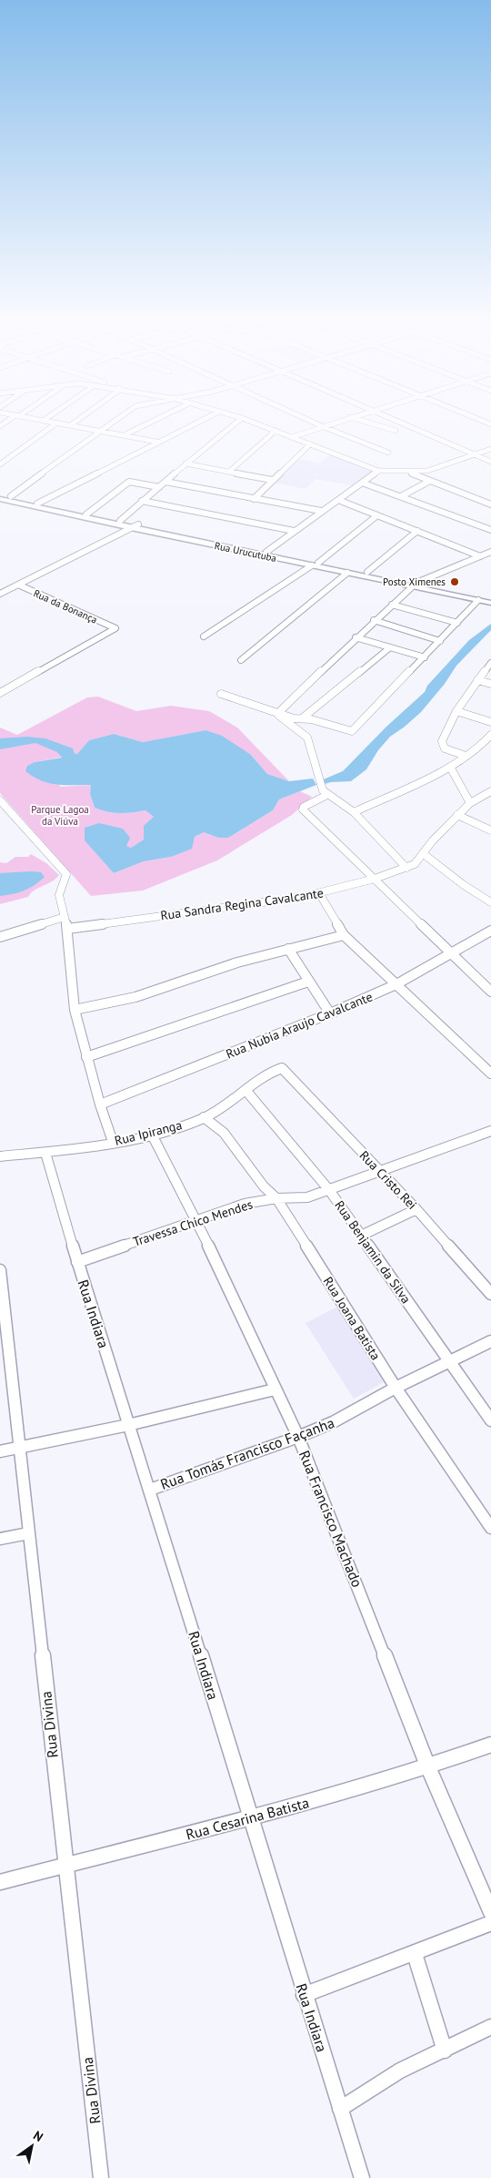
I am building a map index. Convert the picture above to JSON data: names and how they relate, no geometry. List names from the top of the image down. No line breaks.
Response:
{"streets":{"street":["Rua Urucutuba","Rua da Bonança","Rua Sandra Regina Cavalcante","Rua Nubia Araujo Cavalcante","Rua Ipiranga","Rua Cristo Rei","Travessa Chico Mendes","Rua Benjamin da Silva","Rua Indiara","Rua Joana Batista","Rua Tomás Francisco Façanha","Rua Francisco Machado","Rua Divina","Rua Cesarina Batista"]},"crossings":[["Rua Urucutuba","Rua da Bonança"],["Rua Ipiranga","Rua Cristo Rei"],["Rua Ipiranga","Rua Benjamin da Silva"],["Rua Ipiranga","Rua Indiara"],["Rua Ipiranga","Rua Joana Batista"],["Rua Ipiranga","Rua Francisco Machado"],["Rua Cristo Rei","Travessa Chico Mendes"],["Travessa Chico Mendes","Rua Benjamin da Silva"],["Travessa Chico Mendes","Rua Indiara"],["Travessa Chico Mendes","Rua Joana Batista"],["Travessa Chico Mendes","Rua Francisco Machado"],["Rua Benjamin da Silva","Rua Tomás Francisco Façanha"],["Rua Indiara","Rua Tomás Francisco Façanha"],["Rua Indiara","Rua Cesarina Batista"],["Rua Joana Batista","Rua Tomás Francisco Façanha"],["Rua Tomás Francisco Façanha","Rua Francisco Machado"],["Rua Francisco Machado","Rua Cesarina Batista"],["Rua Divina","Rua Cesarina Batista"]],"parks":["Parque Lagoa da Viúva"],"places":["Posto Ximenes"],"north":"top right"}
